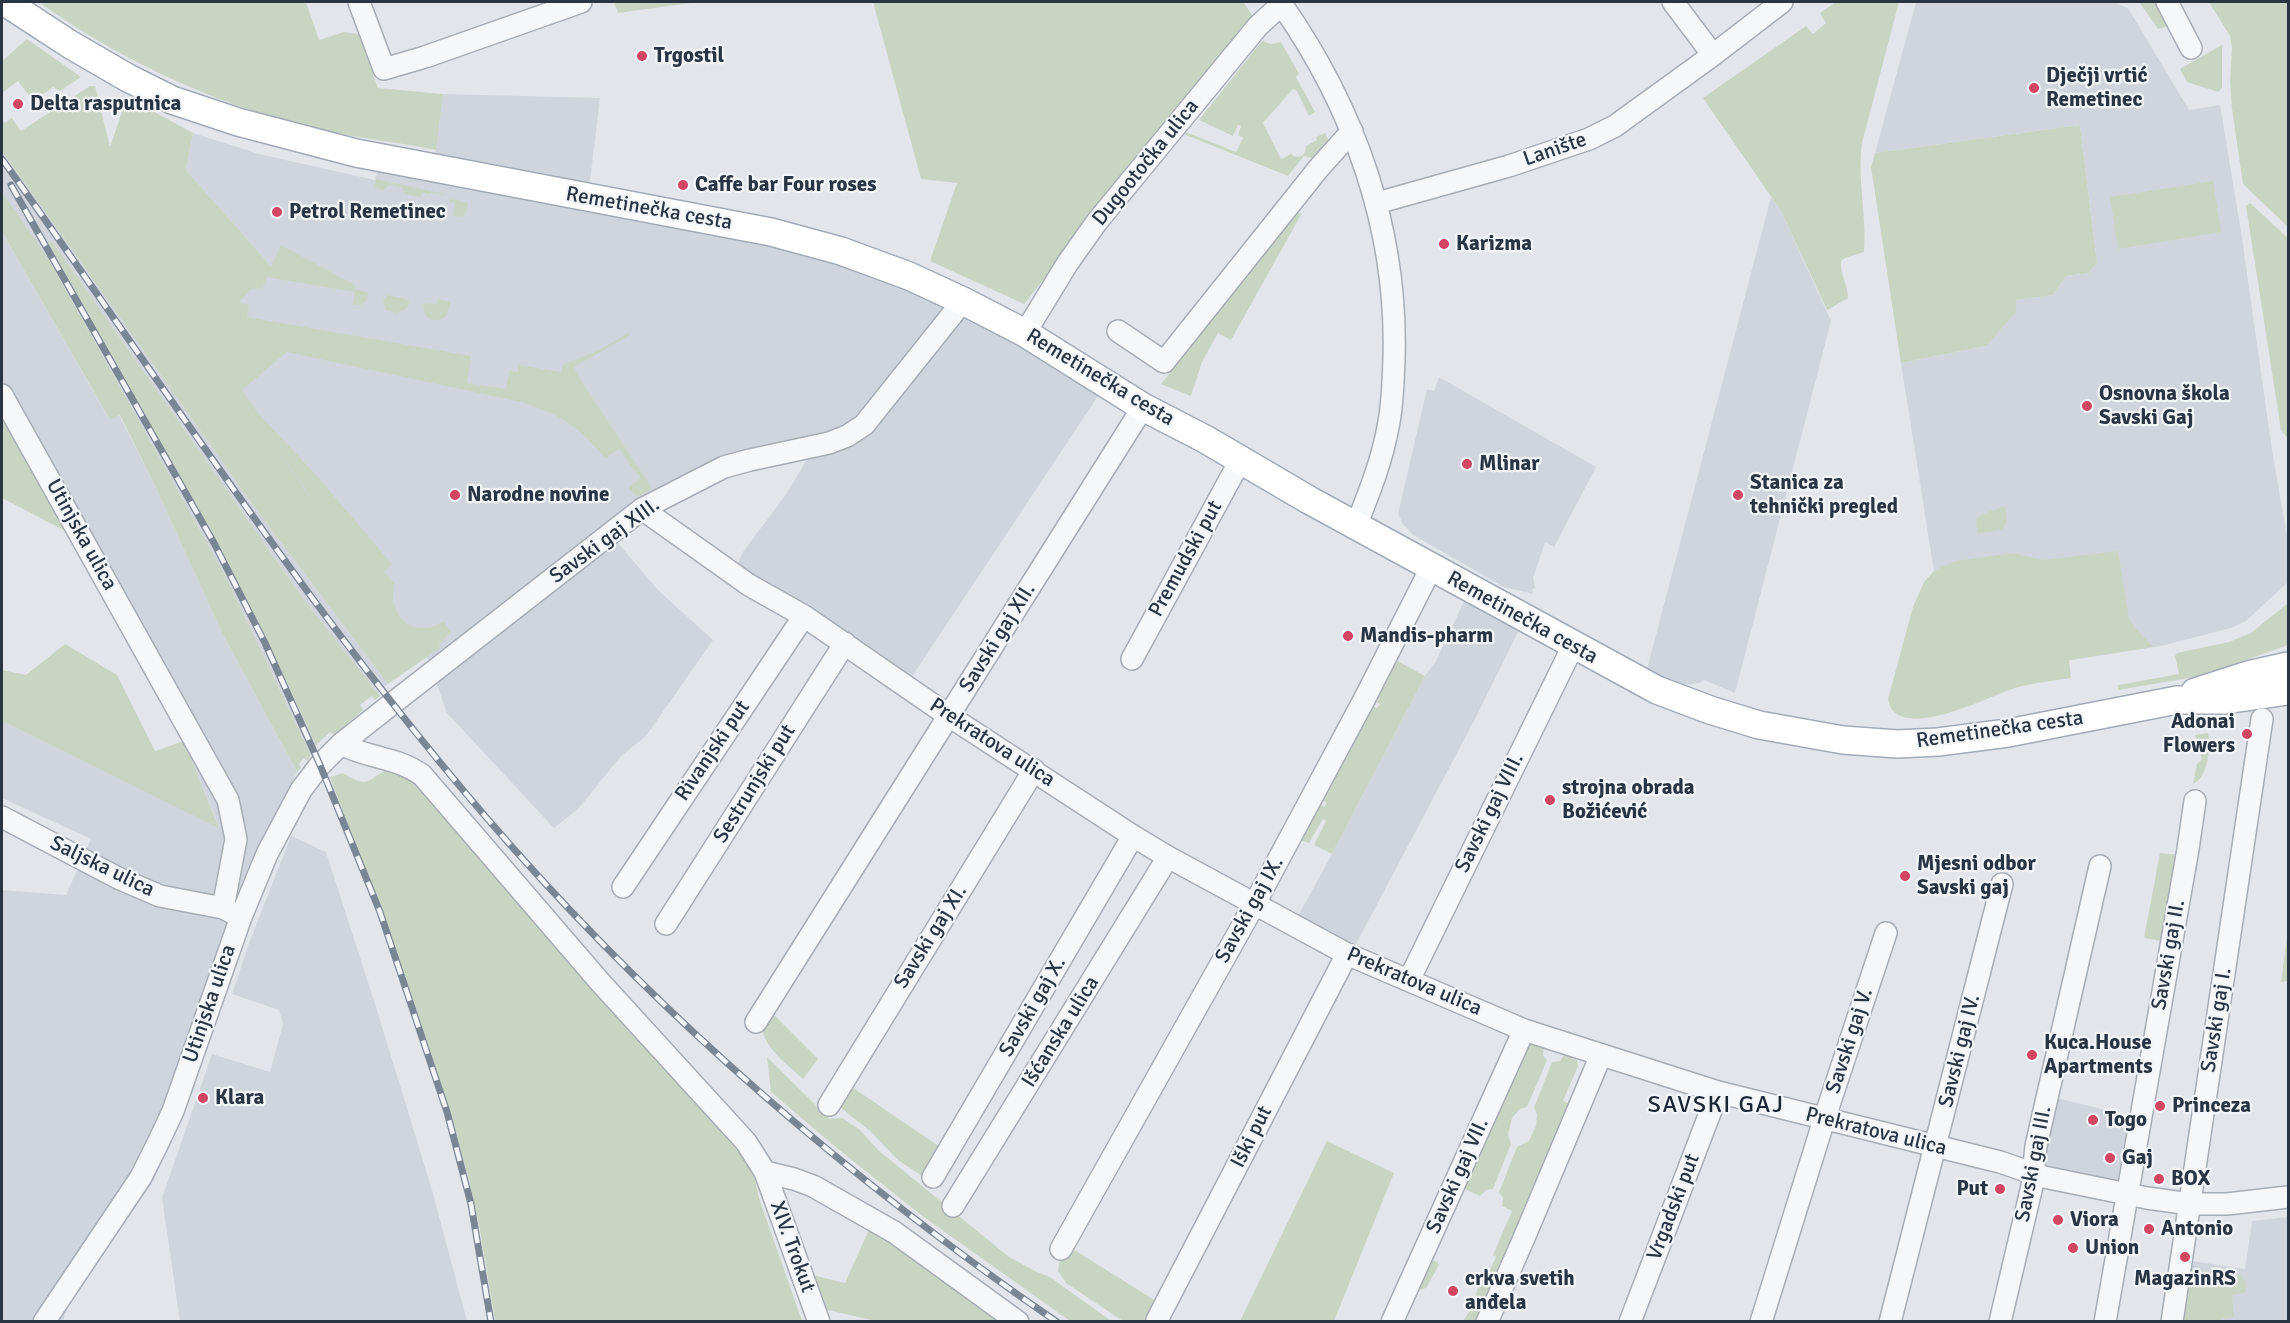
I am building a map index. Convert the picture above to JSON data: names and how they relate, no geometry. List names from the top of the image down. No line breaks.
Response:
{"streets":{"main road":["Remetinečka cesta"],"street":["Lanište","Dugootočka ulica","Utinjska ulica","Savski gaj XIII.","Premudski put","Savski gaj XII.","Prekratova ulica","Rivanjski put","Sestrunjski put","Savski gaj VIII.","Saljska ulica","Savski gaj IX.","Savski gaj XI.","Savski gaj II.","Savski gaj X.","Savski gaj I.","Išćanska ulica","Savski gaj V.","Savski gaj IV.","Iški put","Savski gaj III.","Savski gaj VII.","Vrgadski put","XIV. Trokut"]},"crossings":[["Dugootočka ulica","Remetinečka cesta"],["Remetinečka cesta","Savski gaj XIII."],["Remetinečka cesta","Premudski put"],["Remetinečka cesta","Savski gaj XII."],["Remetinečka cesta","Savski gaj VIII."],["Remetinečka cesta","Savski gaj IX."],["Utinjska ulica","Savski gaj XIII."],["Utinjska ulica","Saljska ulica"],["Utinjska ulica","XIV. Trokut"],["Savski gaj XIII.","Prekratova ulica"],["Savski gaj XII.","Prekratova ulica"],["Prekratova ulica","Rivanjski put"],["Prekratova ulica","Sestrunjski put"],["Prekratova ulica","Savski gaj VIII."],["Prekratova ulica","Savski gaj IX."],["Prekratova ulica","Savski gaj XI."],["Prekratova ulica","Savski gaj II."],["Prekratova ulica","Savski gaj X."],["Prekratova ulica","Savski gaj I."],["Prekratova ulica","Išćanska ulica"],["Prekratova ulica","Savski gaj V."],["Prekratova ulica","Savski gaj IV."],["Prekratova ulica","Iški put"],["Prekratova ulica","Savski gaj III."],["Prekratova ulica","Savski gaj VII."],["Prekratova ulica","Vrgadski put"]],"districts":["SAVSKI GAJ"],"places":["Trgostil","Dječji vrtić Remetinec","Delta rasputnica","Caffe bar Four roses","Petrol Remetinec","Karizma","Osnovna škola Savski Gaj","Mlinar","Narodne novine","Stanica za tehnički pregled","Mandis-pharm","Adonai Flowers","strojna obrada Božićević","Mjesni odbor Savski gaj","Kuca.House Apartments","Klara","Princeza","Togo","Gaj","BOX","Put","Viora","Antonio","Union","MagazinRS","crkva svetih anđela"]}
